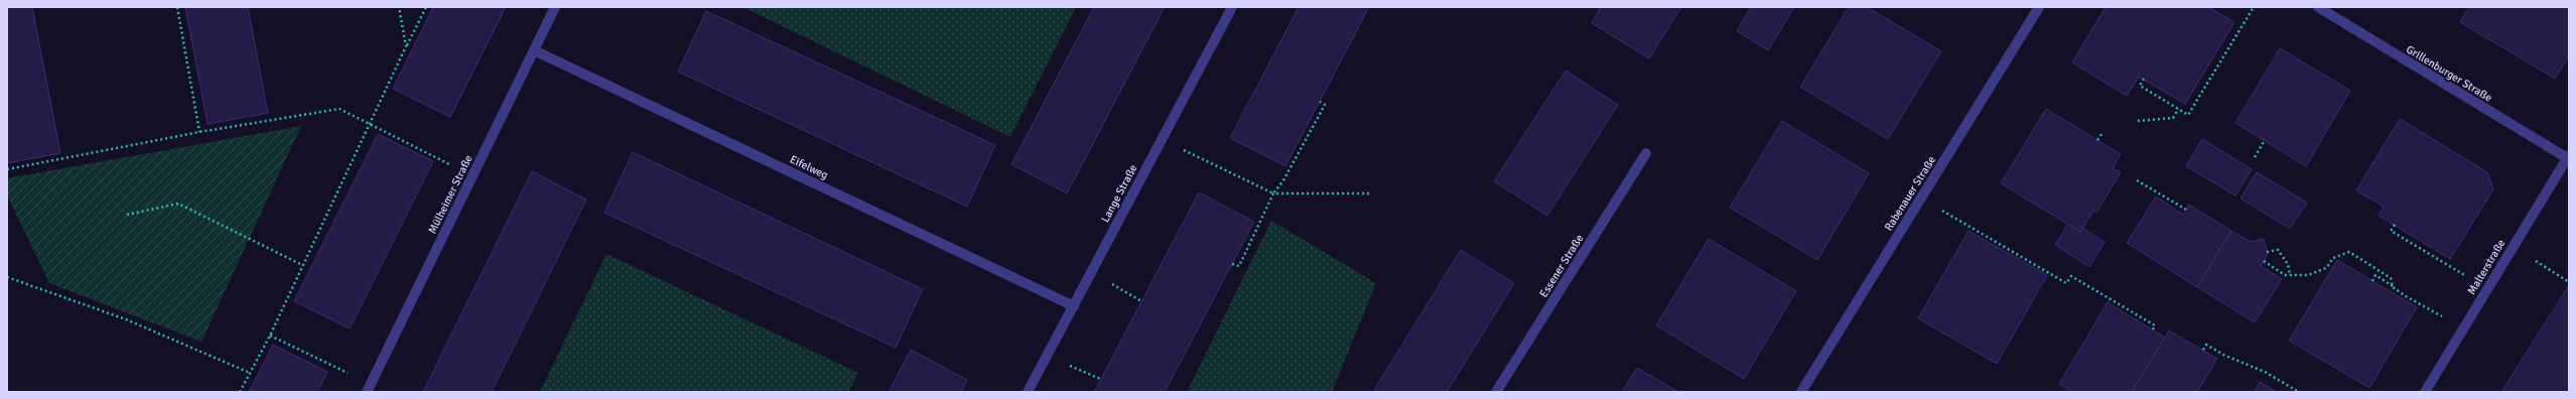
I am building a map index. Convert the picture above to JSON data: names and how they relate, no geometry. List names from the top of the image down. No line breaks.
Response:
{"streets":{"street":["Grillenburger Straße","Eifelweg","Lange Straße","Rabenauer Straße","Mülheimer Straße","Essener Straße","Malterstraße"]},"crossings":[["Grillenburger Straße","Malterstraße"],["Eifelweg","Lange Straße"],["Eifelweg","Mülheimer Straße"]]}
